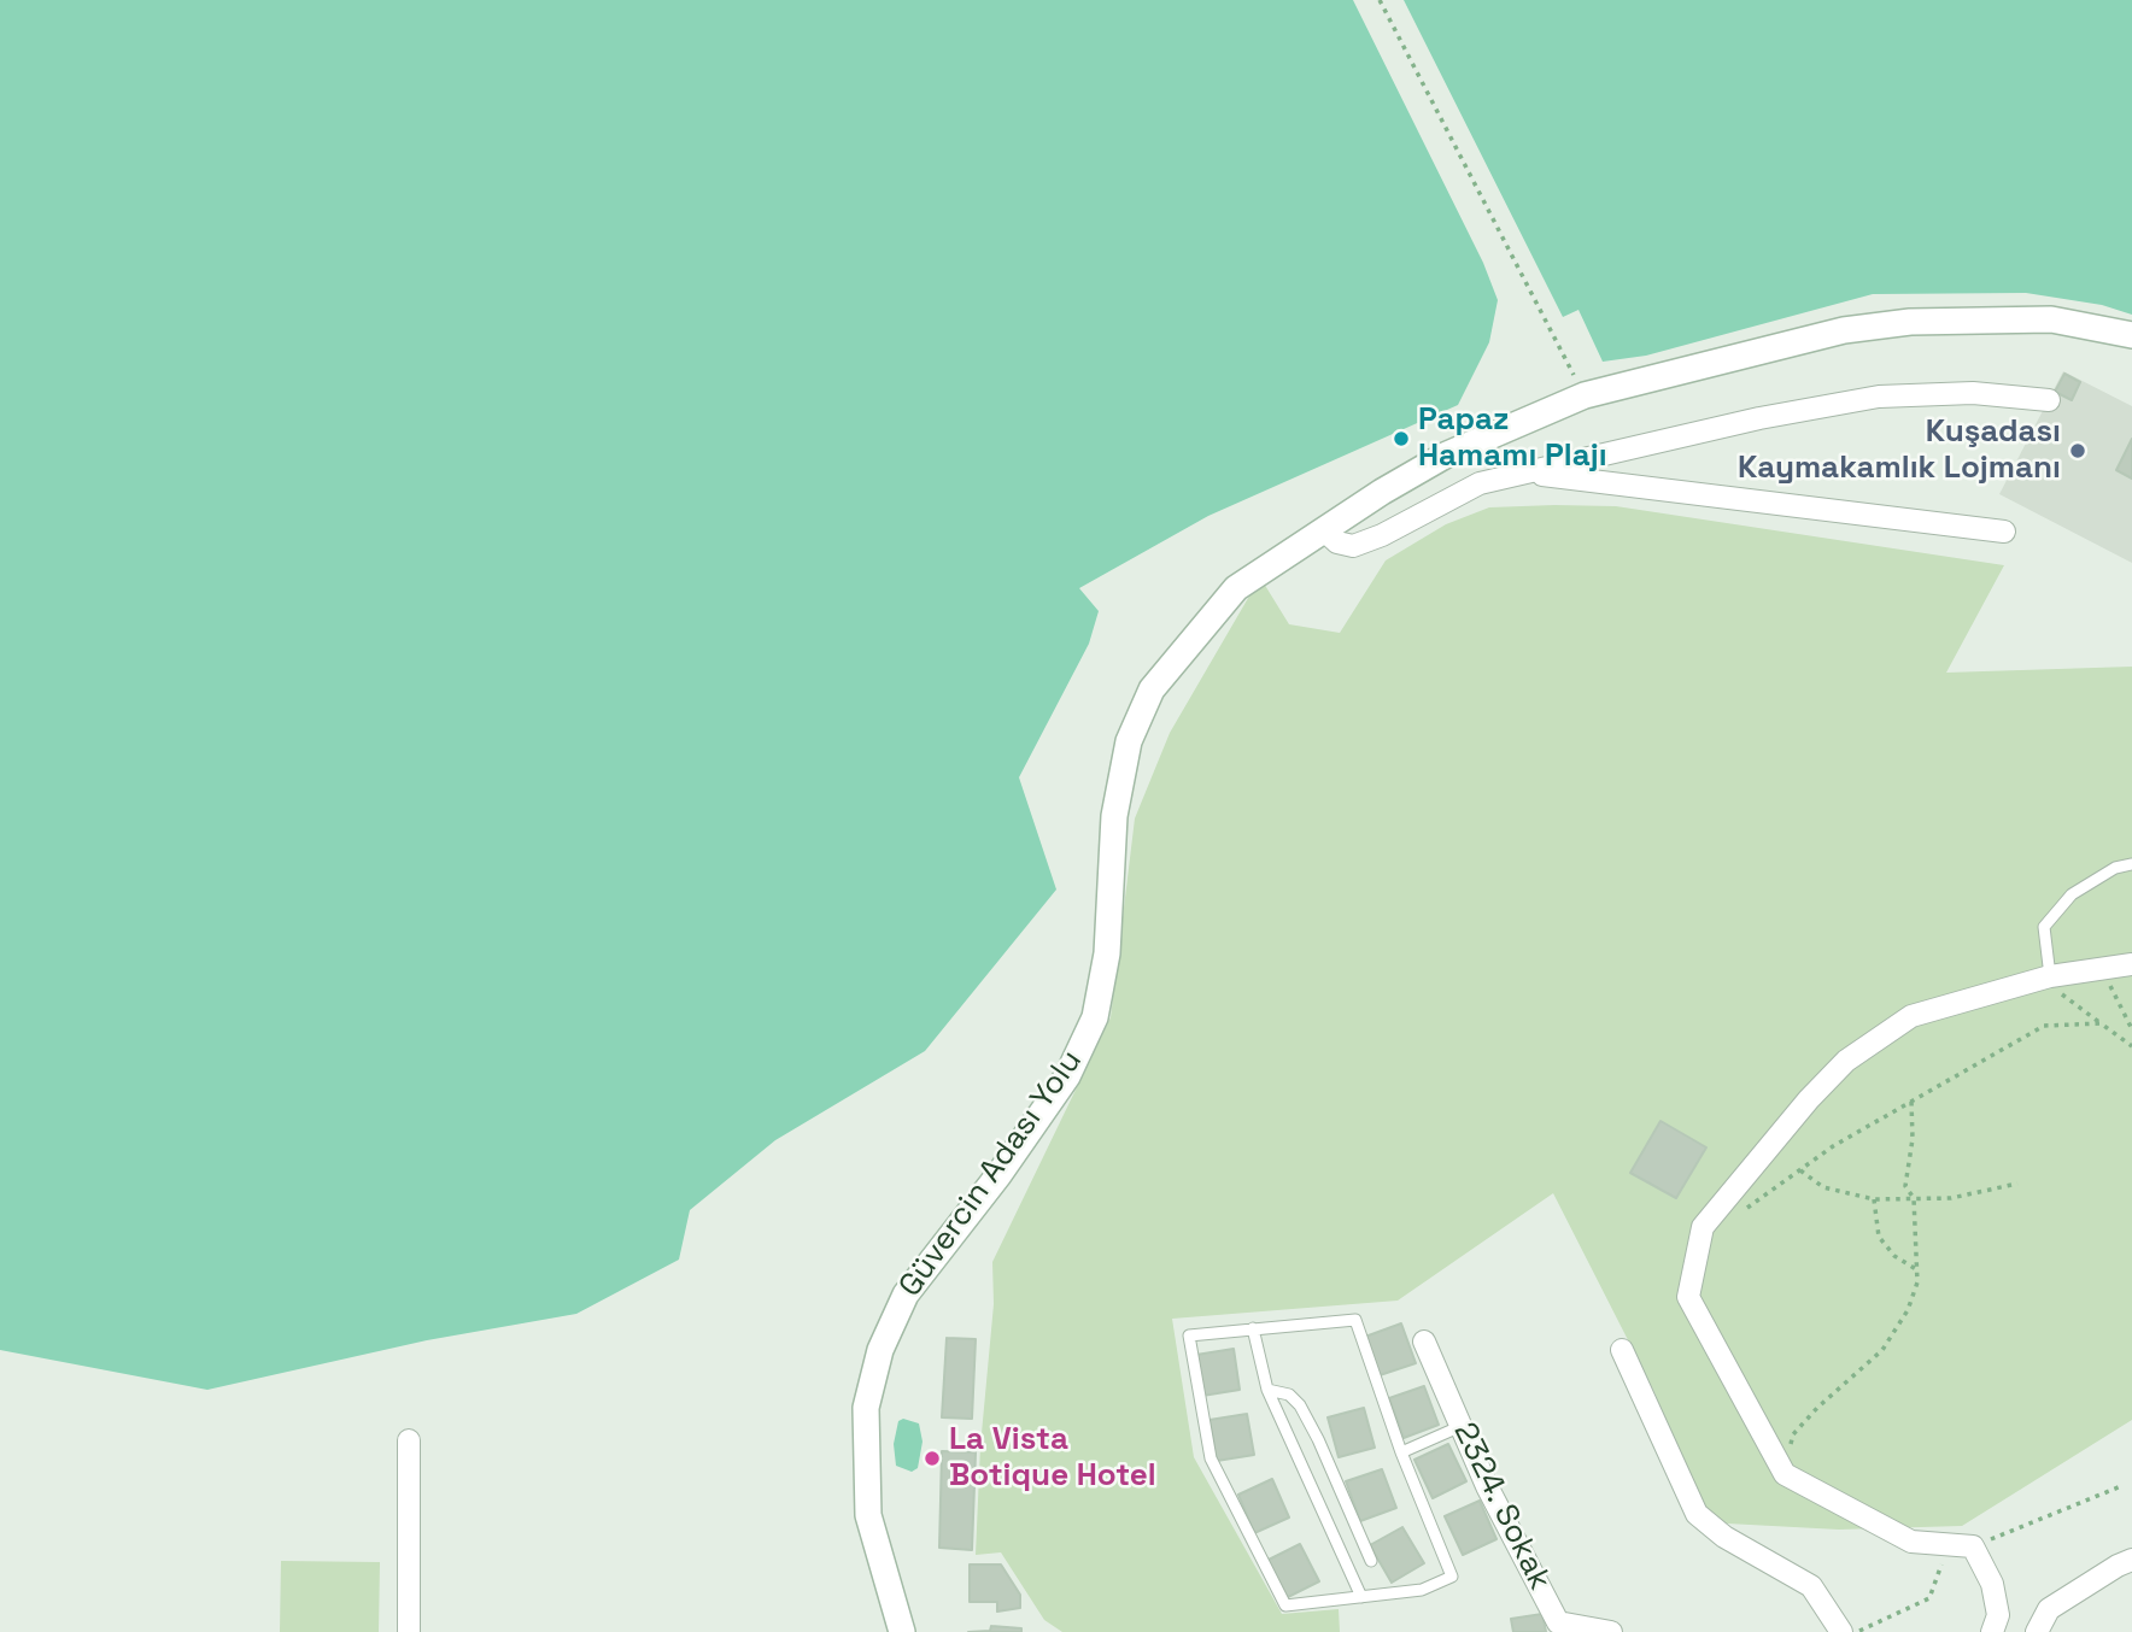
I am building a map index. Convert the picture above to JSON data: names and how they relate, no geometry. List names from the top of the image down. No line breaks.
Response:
{"streets":{"main road":["Güvercin Adası Yolu"],"street":["2324. Sokak"]},"places":["Papaz Hamamı Plajı","Kuşadası Kaymakamlık Lojmanı","La Vista Botique Hotel"]}
